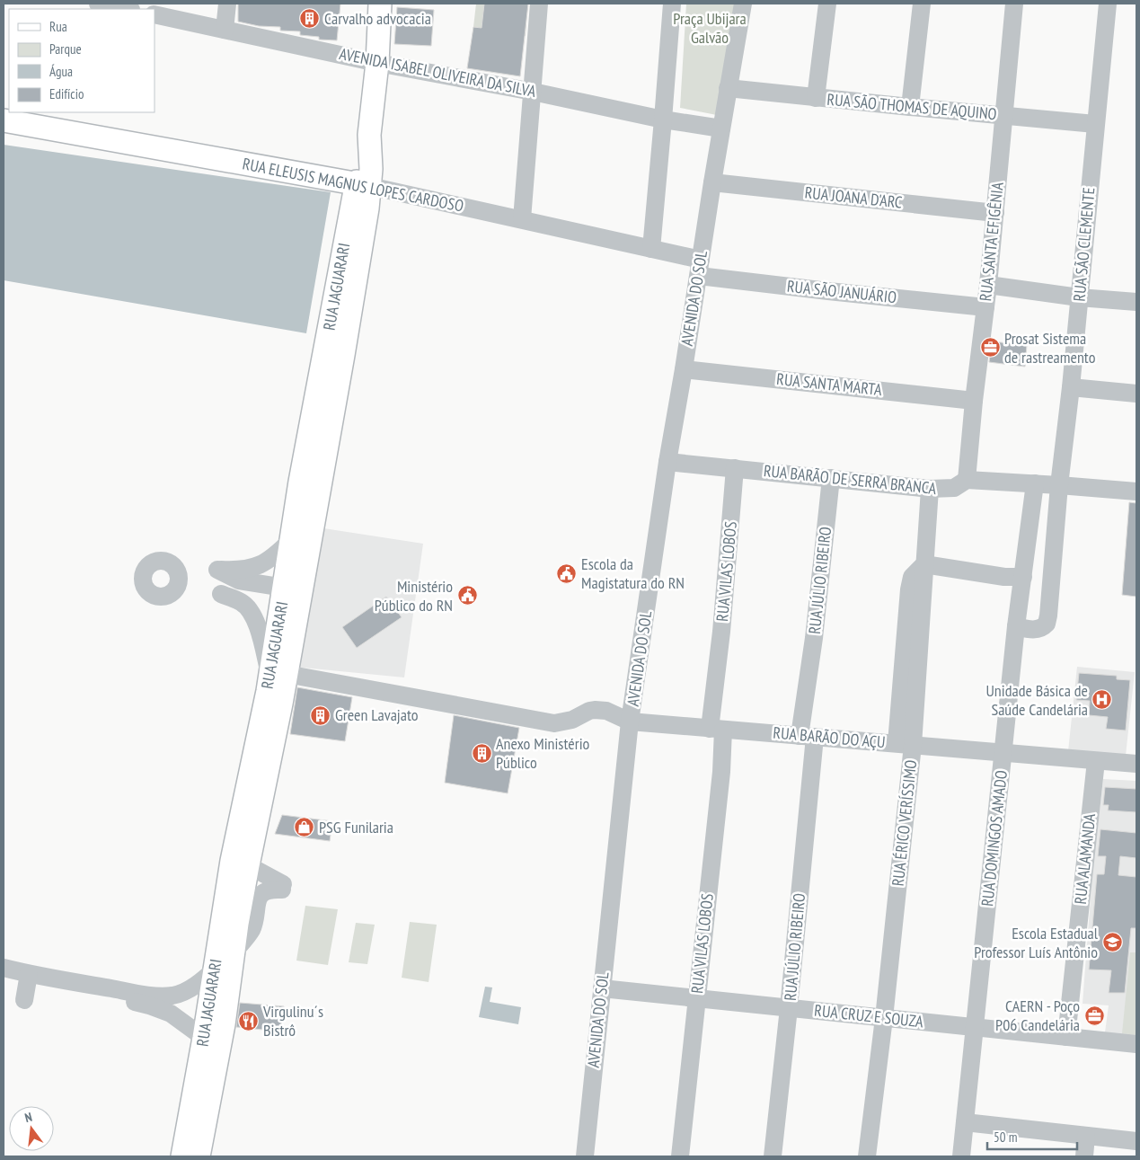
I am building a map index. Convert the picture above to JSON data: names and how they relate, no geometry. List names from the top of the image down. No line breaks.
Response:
{"streets":{"main road":["RUA ELEUSIS MAGNUS LOPES CARDOSO","RUA JAGUARARI"],"street":["AVENIDA ISABEL OLIVEIRA DA SILVA","RUA SÃO THOMAS DE AQUINO","RUA JOANA D'ARC","RUA SANTA EFIGÊNIA","RUA SÃO CLEMENTE","RUA SÃO JANUÁRIO","AVENIDA DO SOL","RUA SANTA MARTA","RUA BARÃO DE SERRA BRANCA","RUA VILAS LOBOS","RUA JÚLIO RIBEIRO","RUA BARÃO DO AÇU","RUA ÉRICO VERÍSSIMO","RUA DOMINGOS AMADO","RUA ALAMANDA","RUA CRUZ E SOUZA"]},"crossings":[["AVENIDA ISABEL OLIVEIRA DA SILVA","RUA JAGUARARI"],["AVENIDA ISABEL OLIVEIRA DA SILVA","AVENIDA DO SOL"],["RUA SÃO THOMAS DE AQUINO","RUA SANTA EFIGÊNIA"],["RUA SÃO THOMAS DE AQUINO","RUA SÃO CLEMENTE"],["RUA SÃO THOMAS DE AQUINO","AVENIDA DO SOL"],["RUA ELEUSIS MAGNUS LOPES CARDOSO","RUA JAGUARARI"],["RUA ELEUSIS MAGNUS LOPES CARDOSO","RUA SÃO JANUÁRIO"],["RUA ELEUSIS MAGNUS LOPES CARDOSO","AVENIDA DO SOL"],["RUA JOANA D'ARC","RUA SANTA EFIGÊNIA"],["RUA JOANA D'ARC","AVENIDA DO SOL"],["RUA SANTA EFIGÊNIA","RUA SÃO JANUÁRIO"],["RUA SANTA EFIGÊNIA","RUA SANTA MARTA"],["RUA SANTA EFIGÊNIA","RUA BARÃO DE SERRA BRANCA"],["RUA SÃO CLEMENTE","RUA BARÃO DE SERRA BRANCA"],["RUA SÃO JANUÁRIO","AVENIDA DO SOL"],["AVENIDA DO SOL","RUA SANTA MARTA"],["AVENIDA DO SOL","RUA BARÃO DE SERRA BRANCA"],["AVENIDA DO SOL","RUA BARÃO DO AÇU"],["AVENIDA DO SOL","RUA CRUZ E SOUZA"],["RUA BARÃO DE SERRA BRANCA","RUA VILAS LOBOS"],["RUA BARÃO DE SERRA BRANCA","RUA JÚLIO RIBEIRO"],["RUA BARÃO DE SERRA BRANCA","RUA ÉRICO VERÍSSIMO"],["RUA BARÃO DE SERRA BRANCA","RUA DOMINGOS AMADO"],["RUA VILAS LOBOS","RUA BARÃO DO AÇU"],["RUA VILAS LOBOS","RUA CRUZ E SOUZA"],["RUA JÚLIO RIBEIRO","RUA BARÃO DO AÇU"],["RUA JÚLIO RIBEIRO","RUA CRUZ E SOUZA"],["RUA BARÃO DO AÇU","RUA ÉRICO VERÍSSIMO"],["RUA BARÃO DO AÇU","RUA DOMINGOS AMADO"],["RUA BARÃO DO AÇU","RUA ALAMANDA"],["RUA ÉRICO VERÍSSIMO","RUA CRUZ E SOUZA"],["RUA DOMINGOS AMADO","RUA CRUZ E SOUZA"],["RUA ALAMANDA","RUA CRUZ E SOUZA"]],"parks":["Praça Ubijara Galvão"],"places":{"building":["Carvalho advocacia","Green Lavajato","Anexo Ministério Público"],"office":["Prosat Sistema de rastreamento","CAERN - Poço P06 Candelária"],"public building":["Escola da Magistatura do RN","Ministério Público do RN"],"hospital":["Unidade Básica de Saúde Candelária"],"shop":["PSG Funilaria"],"school or university":["Escola Estadual Professor Luís Antônio"],"restaurant":["Virgulinu´s Bistrô"]},"legend":["Rua","Parque","Água","Edifício"],"scale_bar":"50 m","north":"top"}
